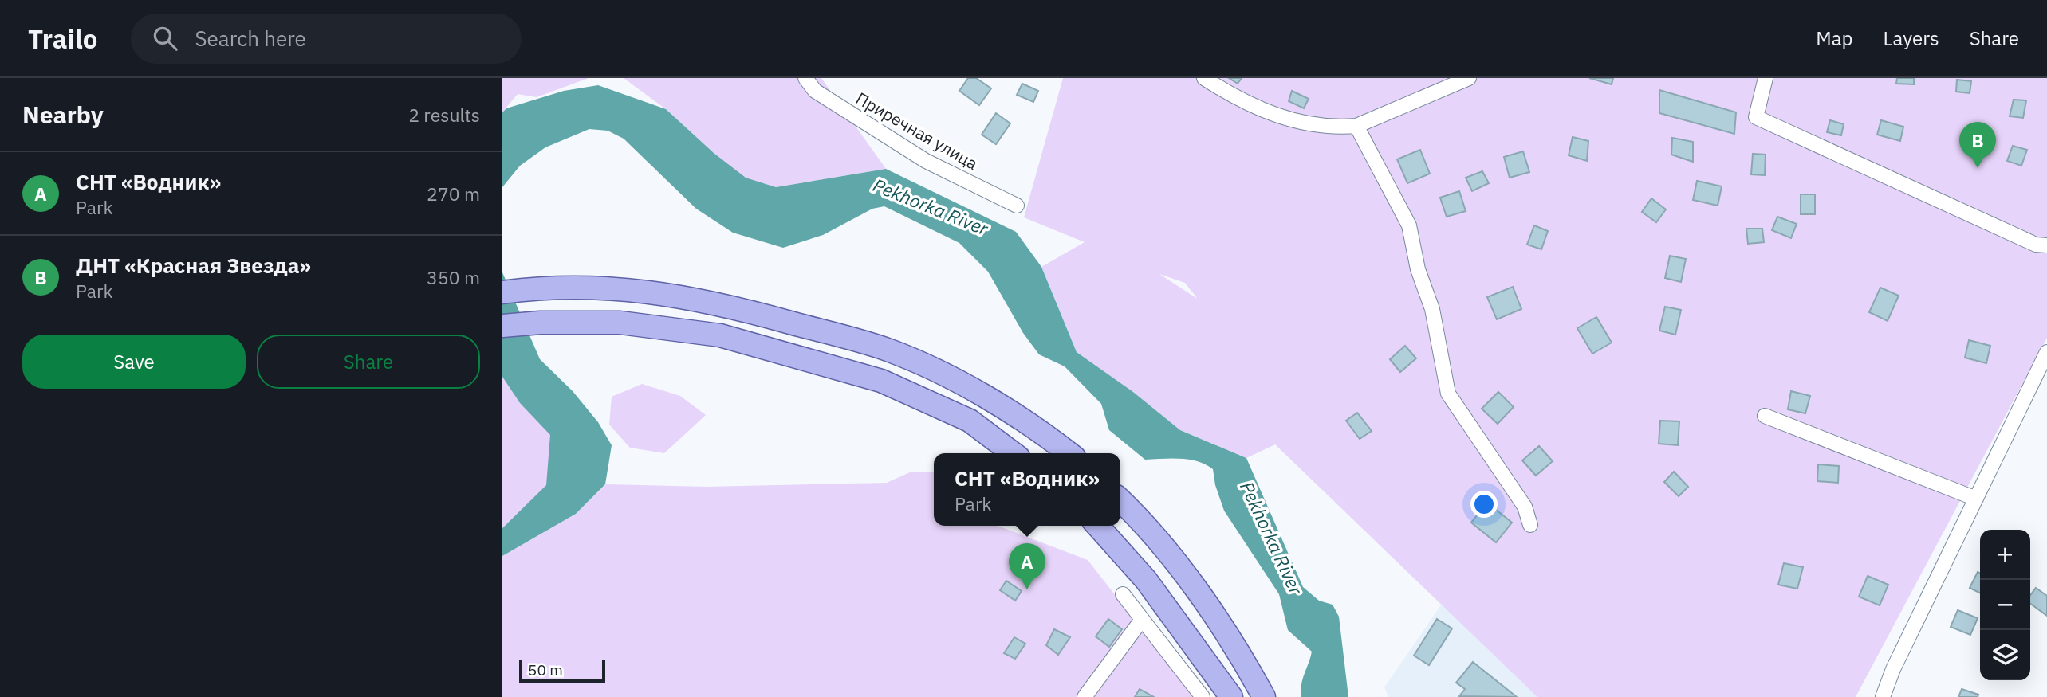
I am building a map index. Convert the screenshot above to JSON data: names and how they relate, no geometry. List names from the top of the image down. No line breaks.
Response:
{"streets":{"street":["Приречная улица"]},"water":["Pekhorka River"],"scale_bar":"50 m","page":{"header":"Trailo","search":"Search here","nav":["Map","Layers","Share"],"heading":["Nearby","2 results"],"pins":["B","A"],"list":[{"mark":"A","name":"СНТ «Водник»","note":"Park","value":"270 m"},{"mark":"B","name":"ДНТ «Красная Звезда»","note":"Park","value":"350 m"}],"buttons":["Save","Share"],"popup":["СНТ «Водник»","Park"],"map_buttons":["+","−"],"scale":"50 m"}}
